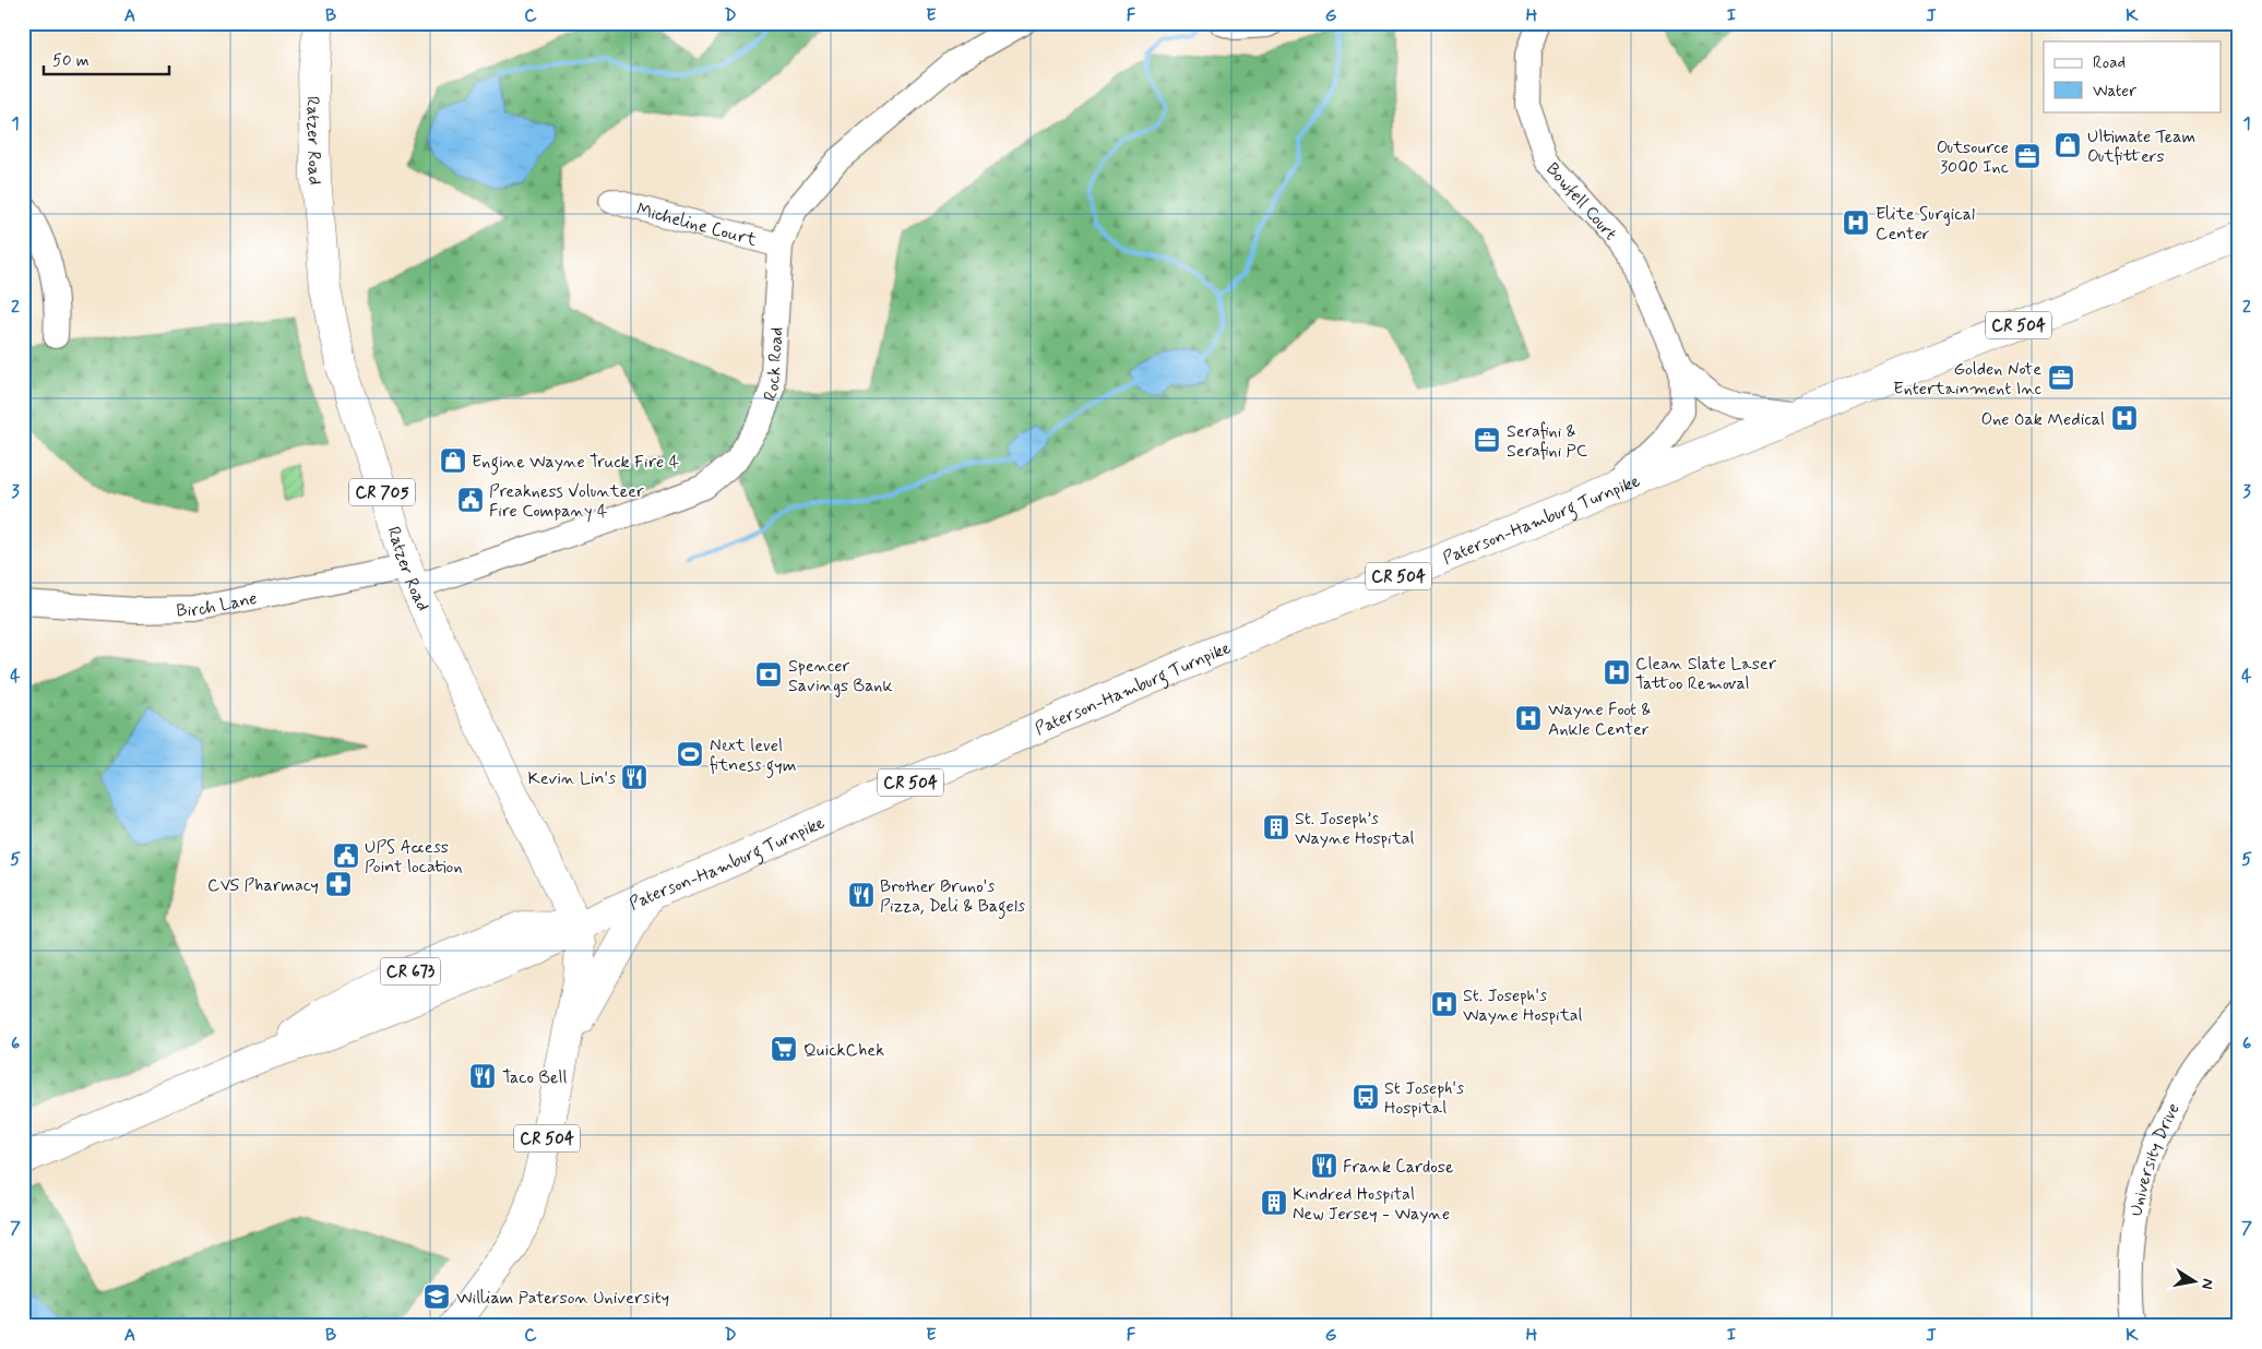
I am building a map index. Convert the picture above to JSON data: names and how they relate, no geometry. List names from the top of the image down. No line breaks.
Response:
{"streets":{"main road":["Ratzer Road","CR 504","CR 705","Paterson-Hamburg Turnpike","CR 673"],"street":["Bowfell Court","Micheline Court","Rock Road","Birch Lane","University Drive"]},"crossings":[["Ratzer Road","CR 504"],["Ratzer Road","Rock Road"],["Ratzer Road","Paterson-Hamburg Turnpike"],["Ratzer Road","Birch Lane"],["Bowfell Court","Paterson-Hamburg Turnpike"],["Micheline Court","Rock Road"],["CR 504","Paterson-Hamburg Turnpike"],["Rock Road","Birch Lane"]],"places":{"shop":["Ultimate Team Outfitters","Engine Wayne Truck Fire 4"],"office":["Outsource 3000 Inc","Golden Note Entertainment Inc","Serafini & Serafini PC"],"hospital":["Elite Surgical Center","One Oak Medical","Clean Slate Laser Tattoo Removal","Wayne Foot & Ankle Center","St. Joseph's Wayne Hospital"],"public building":["Preakness Volunteer Fire Company 4","UPS Access Point location"],"bank":["Spencer Savings Bank"],"sports":["Next level fitness gym"],"restaurant":["Kevin Lin's","Brother Bruno's Pizza, Deli & Bagels","Taco Bell","Frank Cardose"],"building":["St. Joseph’s Wayne Hospital","Kindred Hospital New Jersey - Wayne"],"pharmacy":["CVS Pharmacy"],"supermarket":["QuickChek"],"bus stop":["St Joseph's Hospital"],"school or university":["William Paterson University"]},"legend":["Road","Water"],"scale_bar":"50 m","north":"right","grid":{"columns":["A","B","C","D","E","F","G","H","I","J","K"],"rows":["1","2","3","4","5","6","7"]}}
